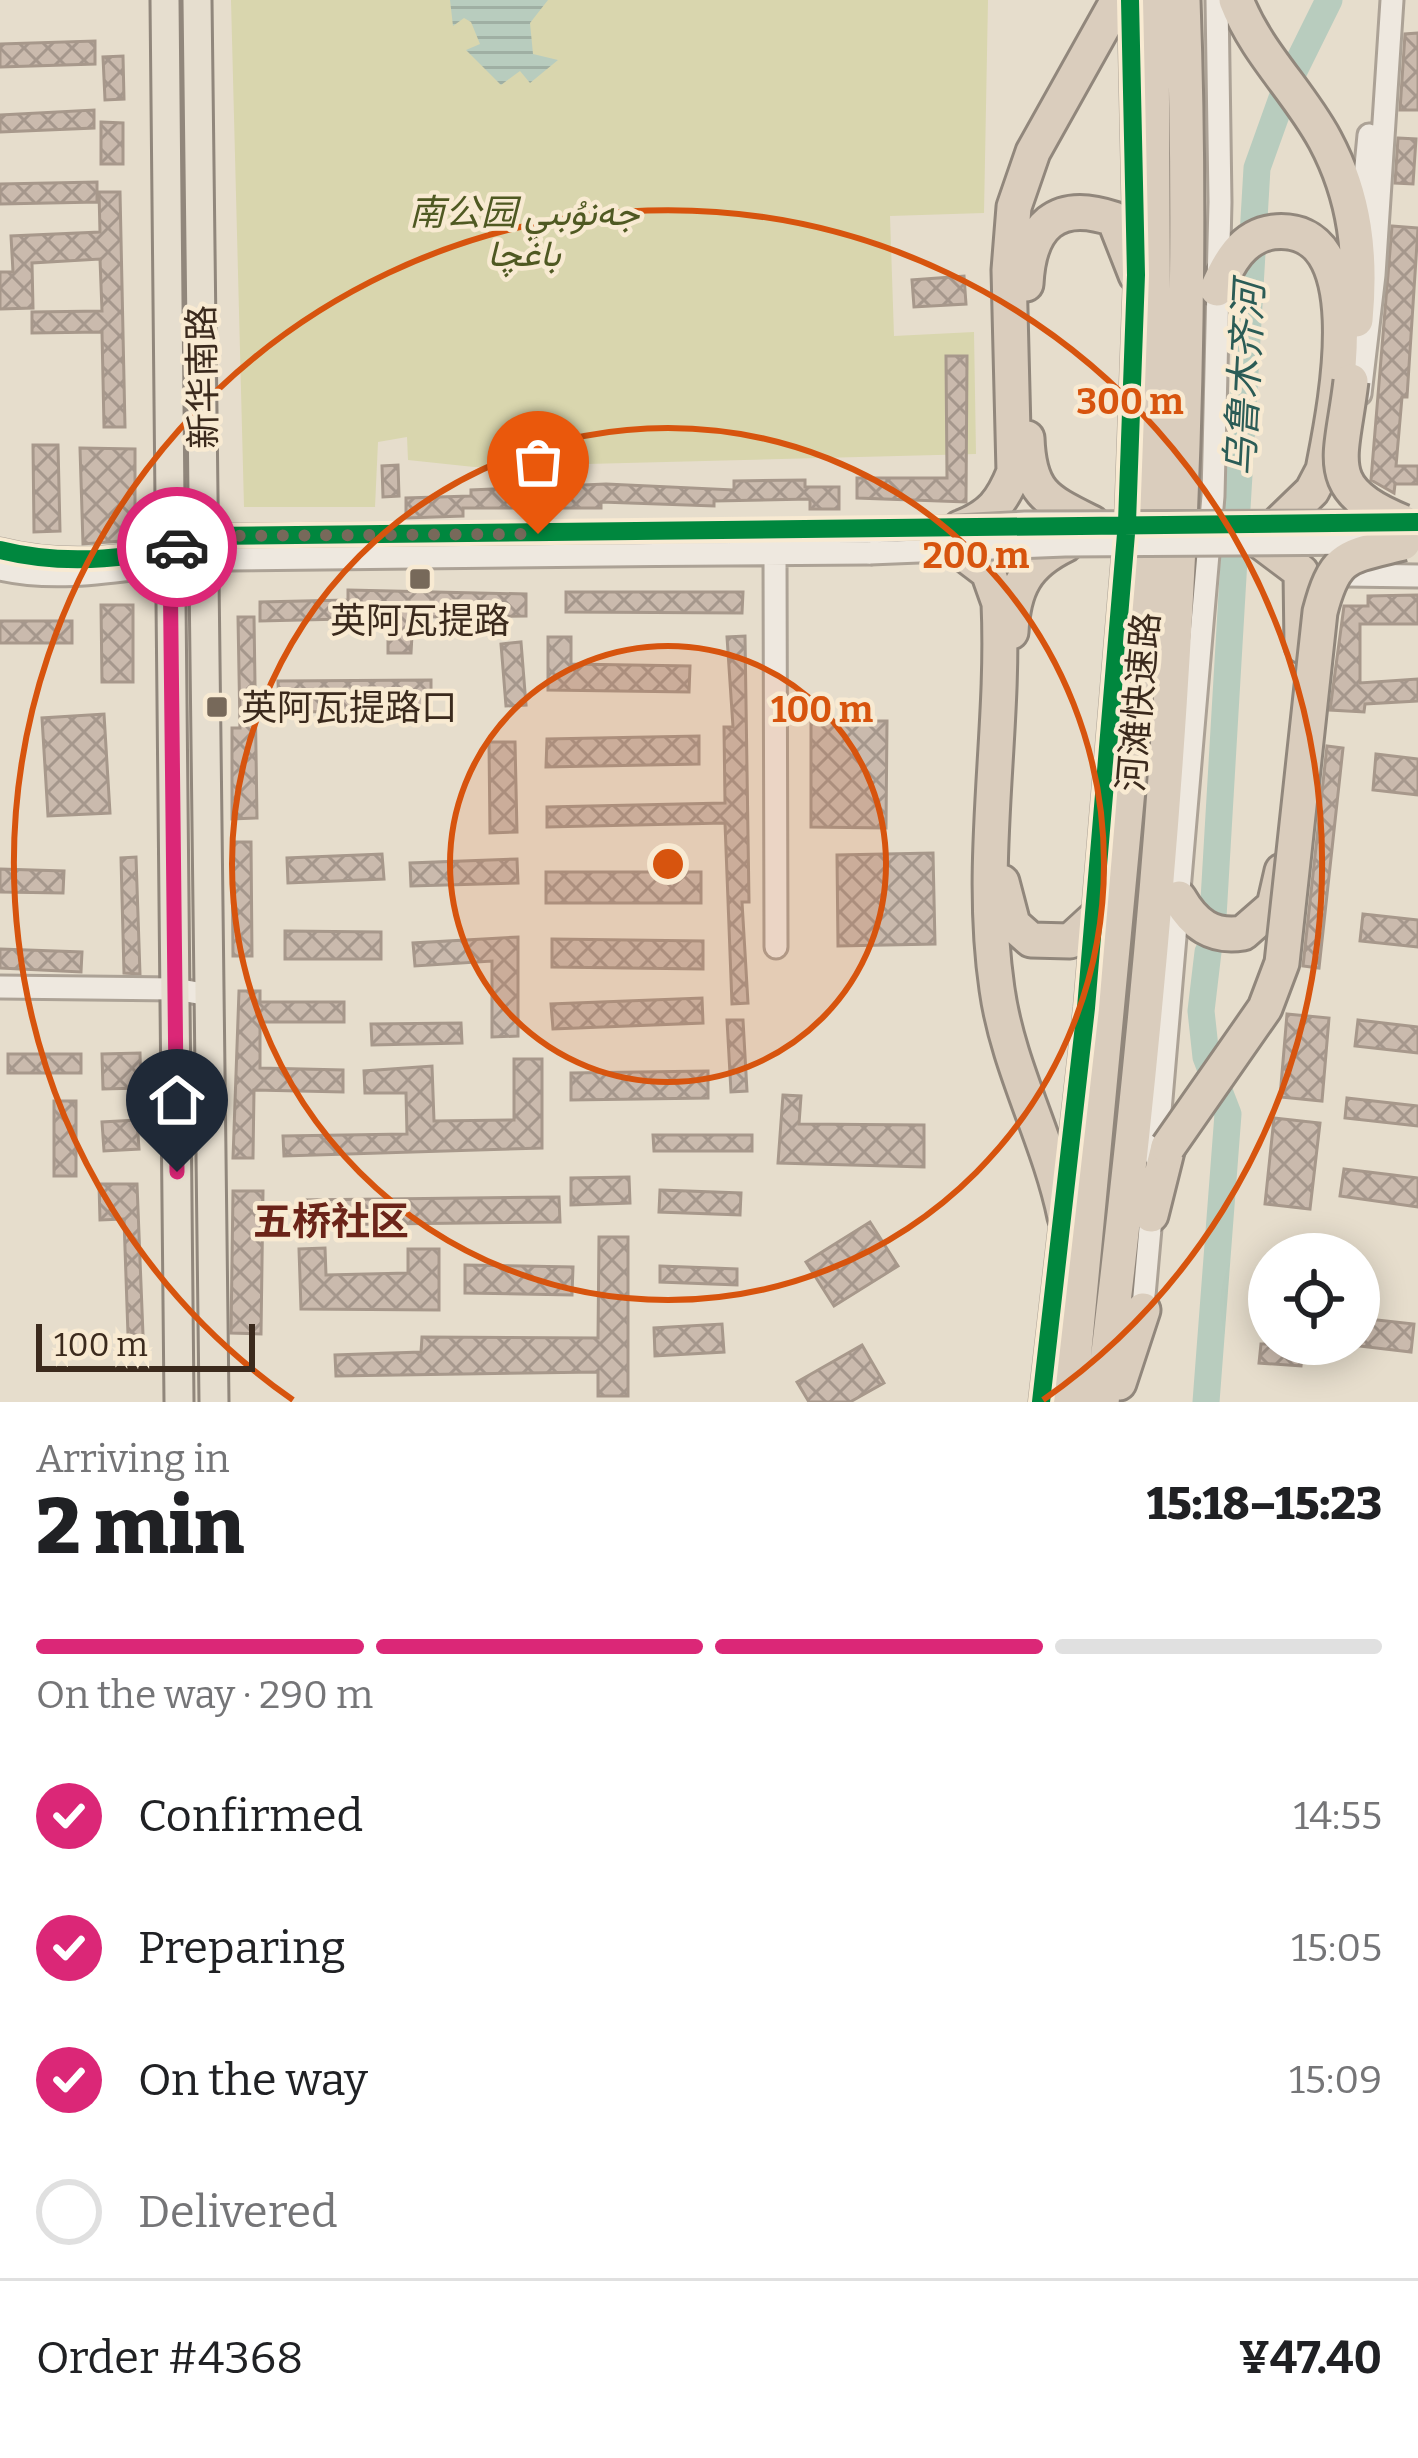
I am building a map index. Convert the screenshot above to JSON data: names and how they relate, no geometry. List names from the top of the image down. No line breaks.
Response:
{"streets":{"highway":["河滩快速路"],"main road":["新华南路"]},"districts":["五桥社区"],"water":["乌鲁木齐河"],"parks":["南公园 جەنۇبىي باغچا"],"places":{"transit":["英阿瓦提路","英阿瓦提路口"]},"scale_bar":"100 m","page":{"scale":"100 m","heading":["2 min","Arriving in","15:18–15:23"],"panel":["Order #4368","¥47.40"],"bar":"On the way · 290 m","list":[["Confirmed","14:55"],["Preparing","15:05"],["On the way","15:09"],"Delivered"]},"rings":["300 m","200 m","100 m"]}
